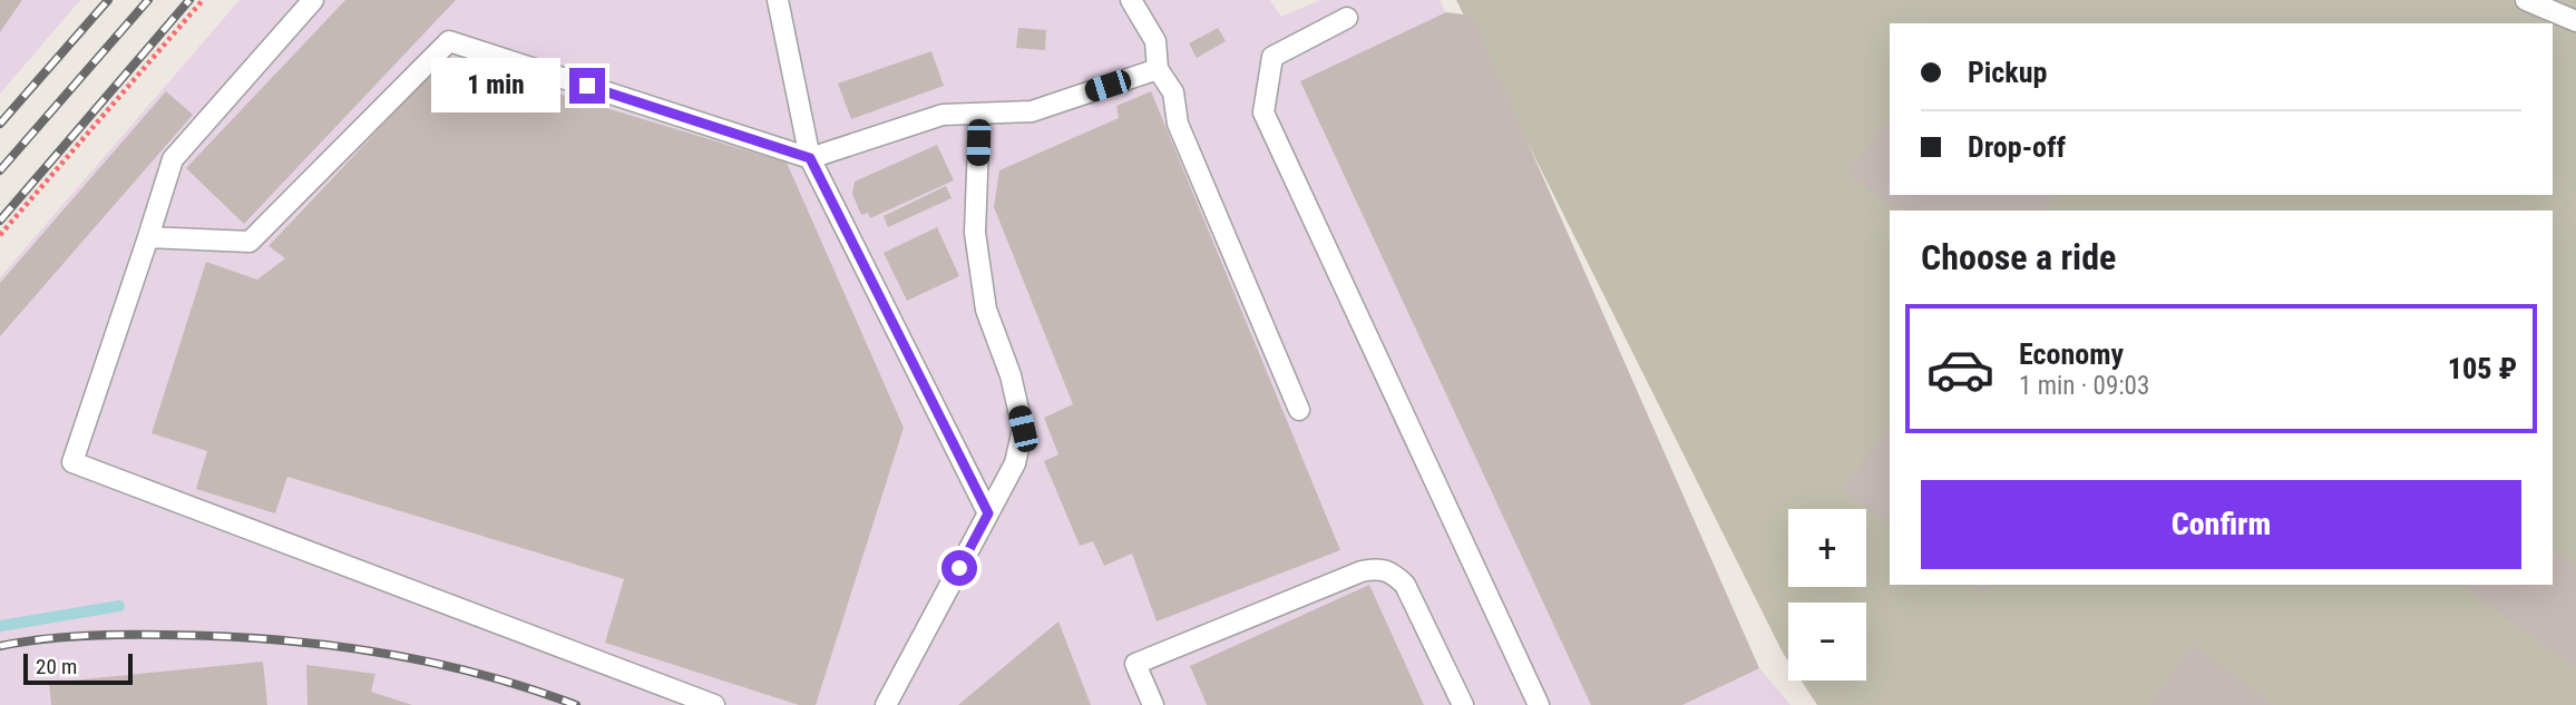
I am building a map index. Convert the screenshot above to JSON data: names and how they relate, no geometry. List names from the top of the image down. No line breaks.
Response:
{"scale_bar":"20 m","page":{"banner":["Pickup","Drop-off"],"bubble":"1 min","heading":"Choose a ride","list":[{"name":"Economy","note":"1 min · 09:03","value":"105 ₽"}],"buttons":"Confirm","map_buttons":["+","−"],"scale":"20 m"}}
